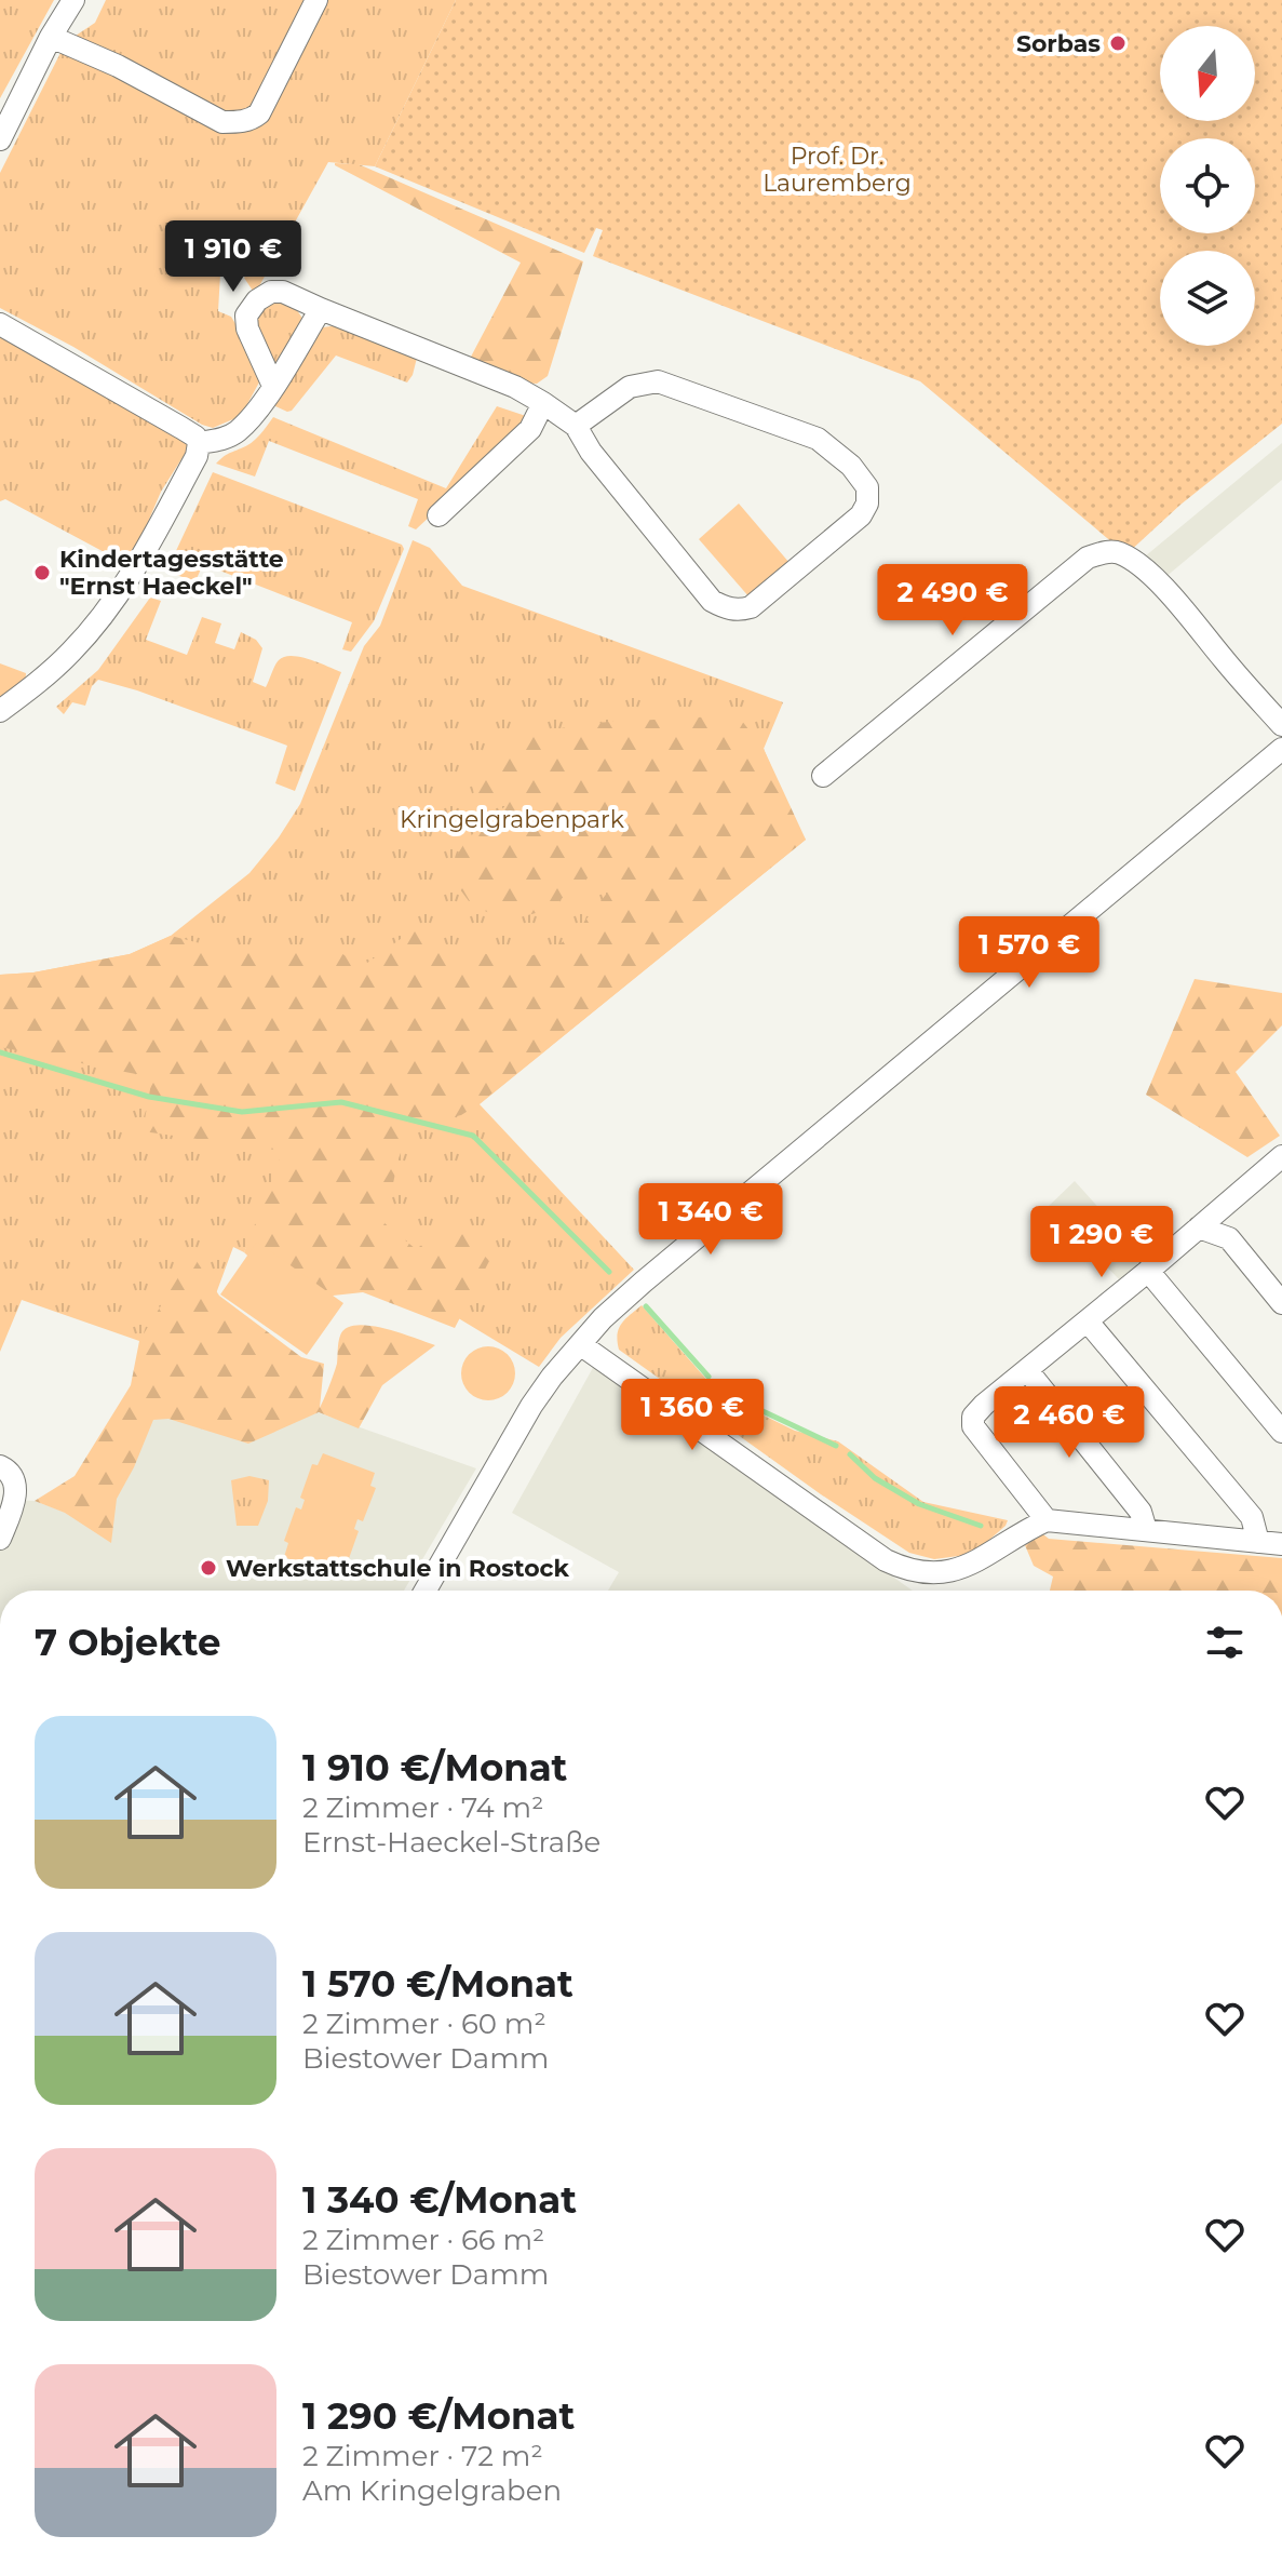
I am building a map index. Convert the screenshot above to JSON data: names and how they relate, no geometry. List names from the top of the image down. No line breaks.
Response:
{"parks":["Prof. Dr. Lauremberg","Kringelgrabenpark"],"places":["Sorbas","Kindertagesstätte \"Ernst Haeckel\"","Werkstattschule in Rostock"],"north":"bottom","page":{"price":["1 910 €","2 490 €","1 570 €","1 340 €","1 290 €","1 360 €","2 460 €"],"heading":"7 Objekte","list":[{"name":"1 910 €/Monat","note":"2 Zimmer · 74 m² · Ernst-Haeckel-Straße"},{"name":"1 570 €/Monat","note":"2 Zimmer · 60 m² · Biestower Damm"},{"name":"1 340 €/Monat","note":"2 Zimmer · 66 m² · Biestower Damm"},{"name":"1 290 €/Monat","note":"2 Zimmer · 72 m² · Am Kringelgraben"}]}}
